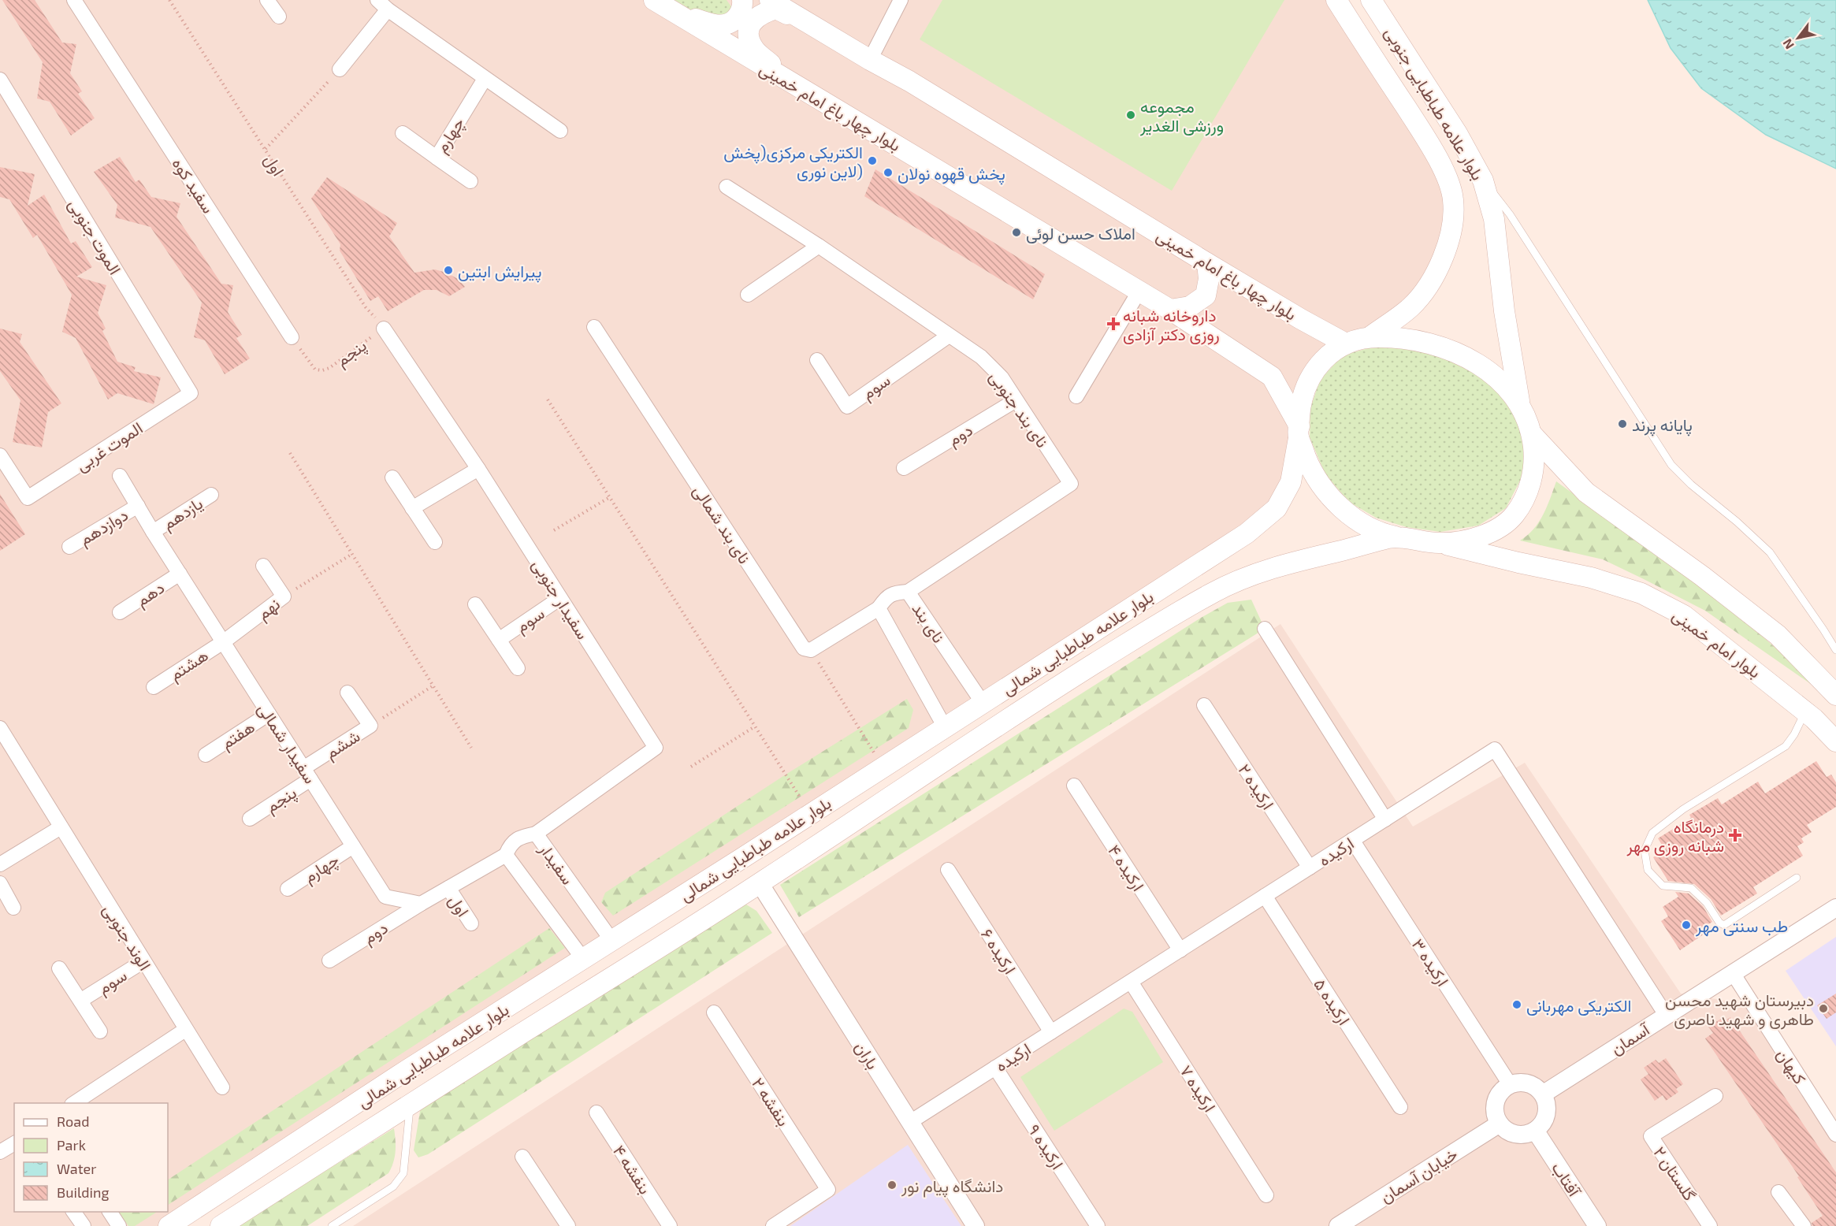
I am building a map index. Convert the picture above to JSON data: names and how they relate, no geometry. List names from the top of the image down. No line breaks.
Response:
{"streets":{"main road":["بلوار علامه طباطبایی جنوبی","بلوار چهار باغ امام خمینی","بلوار علامه طباطبایی شمالی","بلوار امام خمینی"],"street":["چهارم","اول","سفید کوه","الموت جنوبی","پنجم","سوم","نای بند جنوبی","دوم","الموت غربی","یازدهم","نای بند شمالی","دوازدهم","دهم","سفیدار جنوبی","نهم","نای بند","هشتم","هفتم","سفیدار شمالی","ششم","ارکیده ۲","ارکیده","سفیدار","ارکیده ۴","الوند جنوبی","ارکیده ۶","ارکیده ۳","ارکیده ۵","آسمان","باران","کیهان","ارکیده ۷","بنفشه ۲","ارکیده ۹","بنفشه ۴","گلستان ۲","خیابان آسمان","آفتاب"]},"crossings":[["بلوار چهار باغ امام خمینی","بلوار علامه طباطبایی شمالی"],["چهارم","سفیدار شمالی"],["اول","پنجم"],["اول","سفیدار جنوبی"],["سفید کوه","پنجم"],["الموت جنوبی","الموت غربی"],["پنجم","سفیدار جنوبی"],["پنجم","سفیدار شمالی"],["پنجم","ششم"],["سوم","نای بند جنوبی"],["سوم","سفیدار جنوبی"],["سوم","الوند جنوبی"],["نای بند جنوبی","دوم"],["نای بند جنوبی","نای بند"],["دوم","سفیدار شمالی"],["یازدهم","سفیدار شمالی"],["دوازدهم","سفیدار شمالی"],["دهم","سفیدار شمالی"],["سفیدار جنوبی","سفیدار"],["نهم","هشتم"],["نهم","سفیدار شمالی"],["نای بند","بلوار علامه طباطبایی شمالی"],["بلوار علامه طباطبایی شمالی","سفیدار"],["بلوار علامه طباطبایی شمالی","باران"],["هشتم","سفیدار شمالی"],["هفتم","سفیدار شمالی"],["سفیدار شمالی","ششم"],["ارکیده ۲","ارکیده"],["ارکیده","ارکیده ۴"],["ارکیده","ارکیده ۶"],["ارکیده","ارکیده ۳"],["ارکیده","ارکیده ۵"],["ارکیده","آسمان"],["ارکیده","باران"],["ارکیده","ارکیده ۷"],["ارکیده","ارکیده ۹"],["ارکیده ۳","آسمان"],["ارکیده ۳","خیابان آسمان"],["ارکیده ۳","آفتاب"],["آسمان","کیهان"],["آسمان","خیابان آسمان"],["آسمان","آفتاب"],["خیابان آسمان","آفتاب"]],"places":{"other":["مجموعه ورزشی الغدیر","الکتریکی مرکزی(پخش لاین نوری)","پخش قهوه نولان","املاک حسن لوئی","پیرایش ابتین","پایانه پرند","طب سنتی مهر","الکتریکی مهربانی","دبیرستان شهید محسن طاهری و شهید ناصری","دانشگاه پیام نور"],"health":["داروخانه شبانه روزی دکتر آزادی","درمانگاه شبانه روزی مهر"]},"legend":["Road","Park","Water","Building"],"north":"bottom left"}
